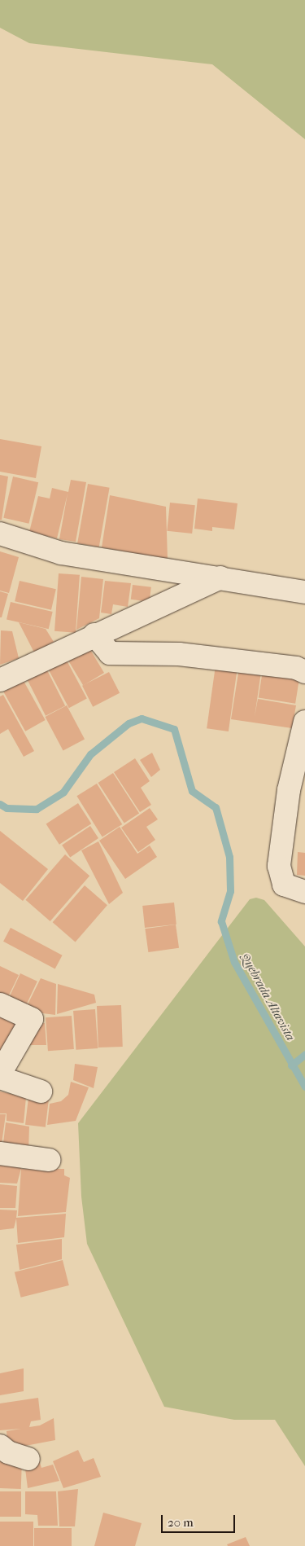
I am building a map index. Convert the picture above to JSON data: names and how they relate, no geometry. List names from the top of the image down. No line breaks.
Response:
{"water":["Quebrada Altavista"],"scale_bar":"20 m"}
